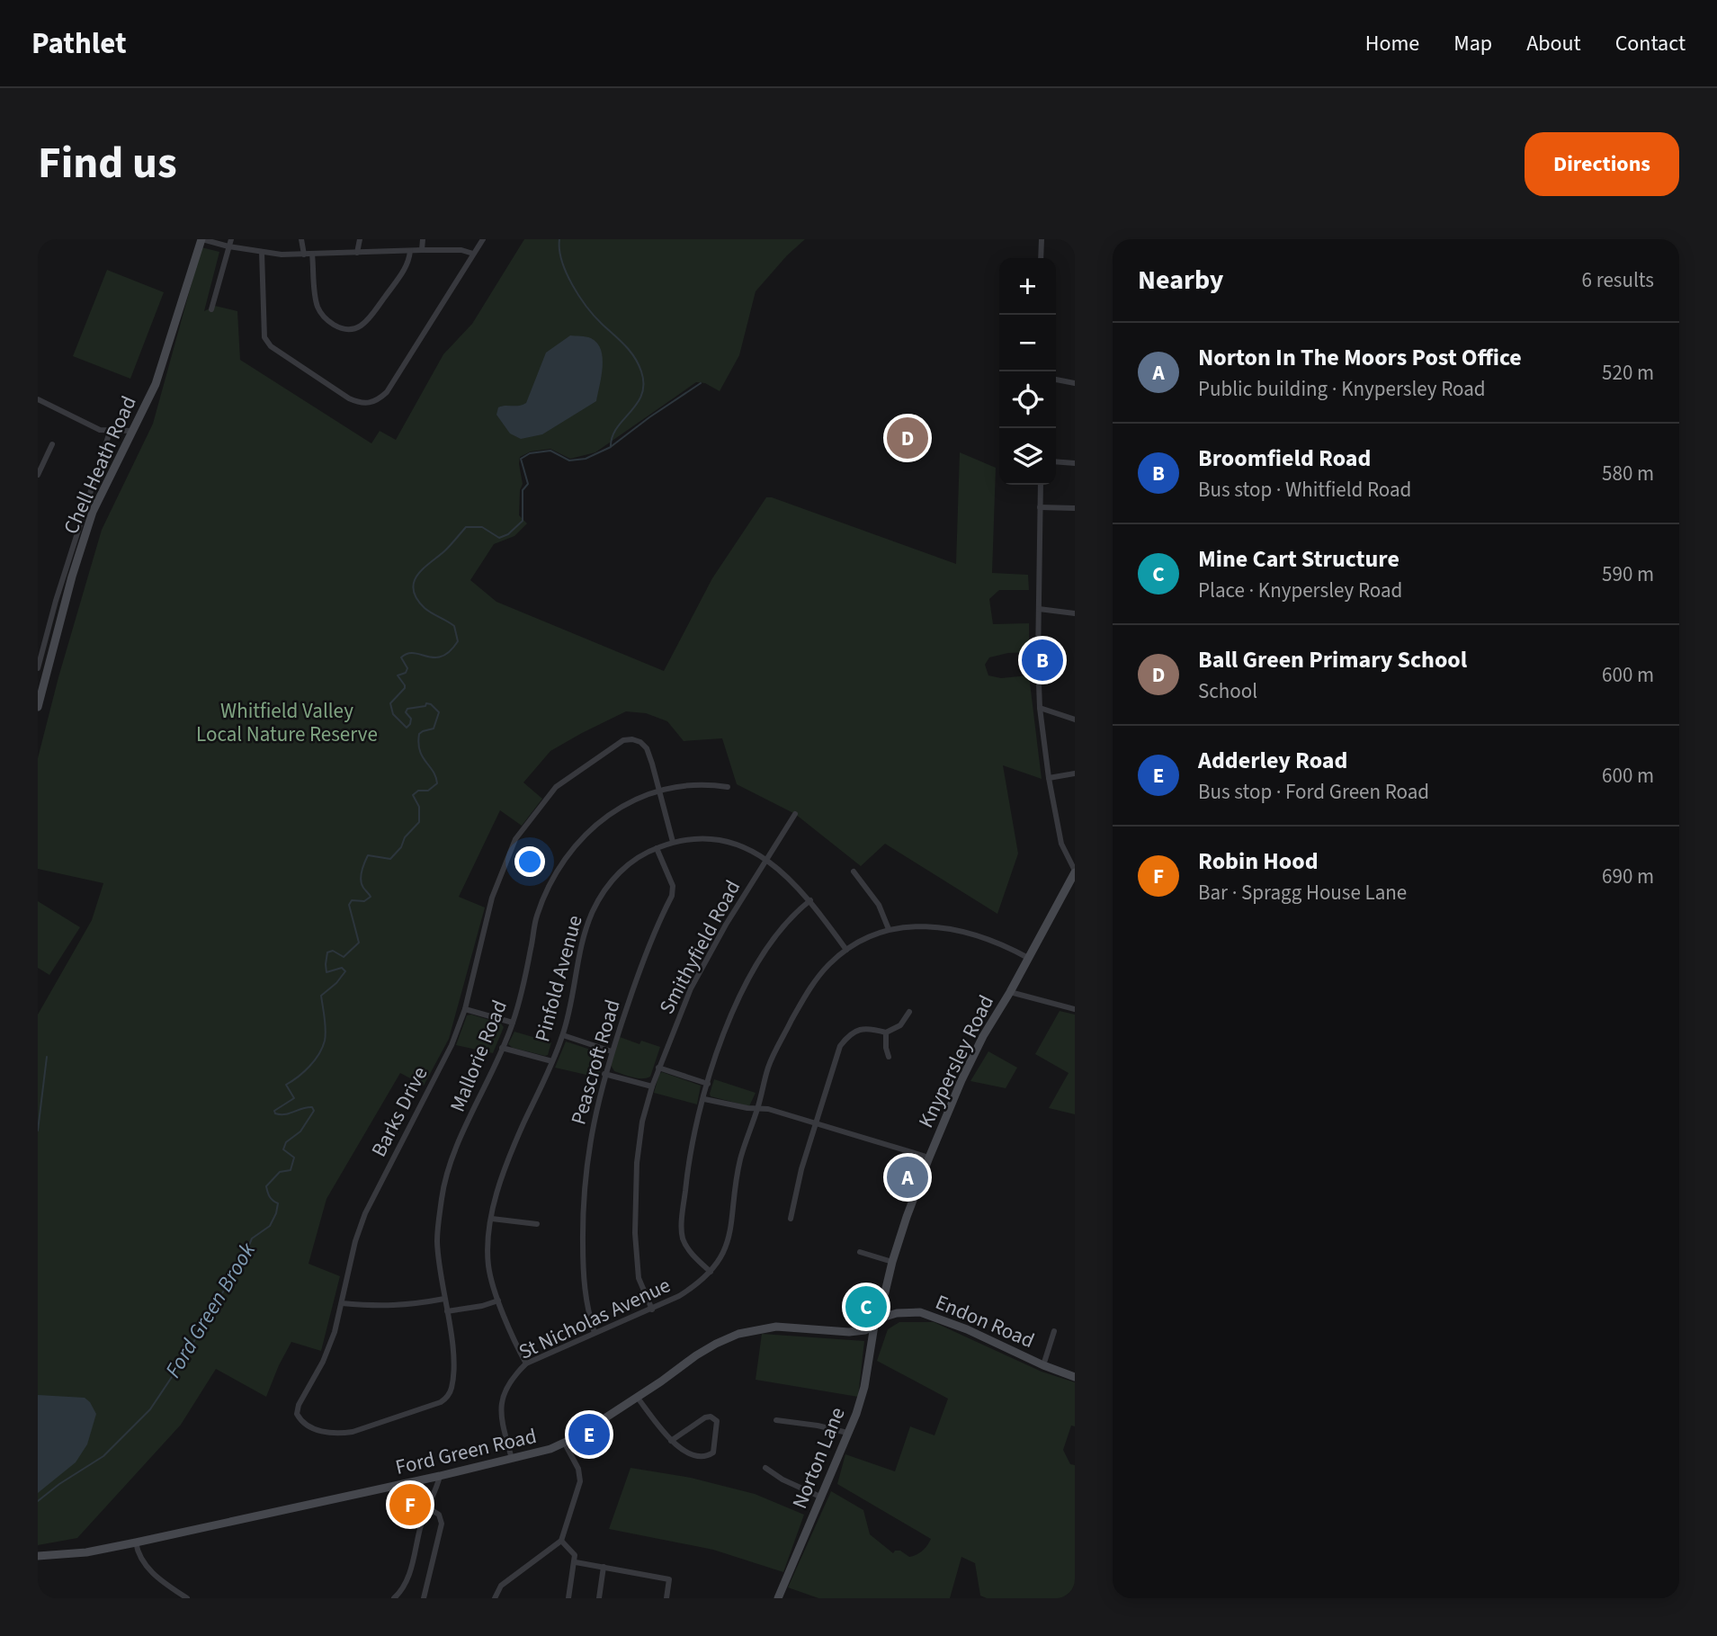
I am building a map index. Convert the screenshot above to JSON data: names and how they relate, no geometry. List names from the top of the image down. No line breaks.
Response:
{"streets":{"street":["Chell Heath Road","Smithyfield Road","Pinfold Avenue","Mallorie Road","Knypersley Road","Peascroft Road","Barks Drive","St Nicholas Avenue","Endon Road","Ford Green Road","Norton Lane"]},"crossings":[["Smithyfield Road","Pinfold Avenue"],["Smithyfield Road","St Nicholas Avenue"],["Pinfold Avenue","Peascroft Road"],["Pinfold Avenue","Barks Drive"],["Pinfold Avenue","St Nicholas Avenue"],["Mallorie Road","Barks Drive"],["Knypersley Road","St Nicholas Avenue"],["Knypersley Road","Endon Road"],["Knypersley Road","Ford Green Road"],["Knypersley Road","Norton Lane"],["Peascroft Road","St Nicholas Avenue"],["St Nicholas Avenue","Ford Green Road"],["Endon Road","Ford Green Road"],["Endon Road","Norton Lane"],["Ford Green Road","Norton Lane"]],"water":["Ford Green Brook"],"parks":["Whitfield Valley Local Nature Reserve"],"page":{"header":"Pathlet","nav":["Home","Map","About","Contact"],"title":"Find us","buttons":"Directions","heading":["Nearby","6 results"],"map_buttons":["+","−"],"list":[{"mark":"A","name":"Norton In The Moors Post Office","note":"Public building · Knypersley Road","value":"520 m"},{"mark":"B","name":"Broomfield Road","note":"Bus stop · Whitfield Road","value":"580 m"},{"mark":"C","name":"Mine Cart Structure","note":"Place · Knypersley Road","value":"590 m"},{"mark":"D","name":"Ball Green Primary School","note":"School","value":"600 m"},{"mark":"E","name":"Adderley Road","note":"Bus stop · Ford Green Road","value":"600 m"},{"mark":"F","name":"Robin Hood","note":"Bar · Spragg House Lane","value":"690 m"}],"pins":["D","B","A","C","E","F"]}}
